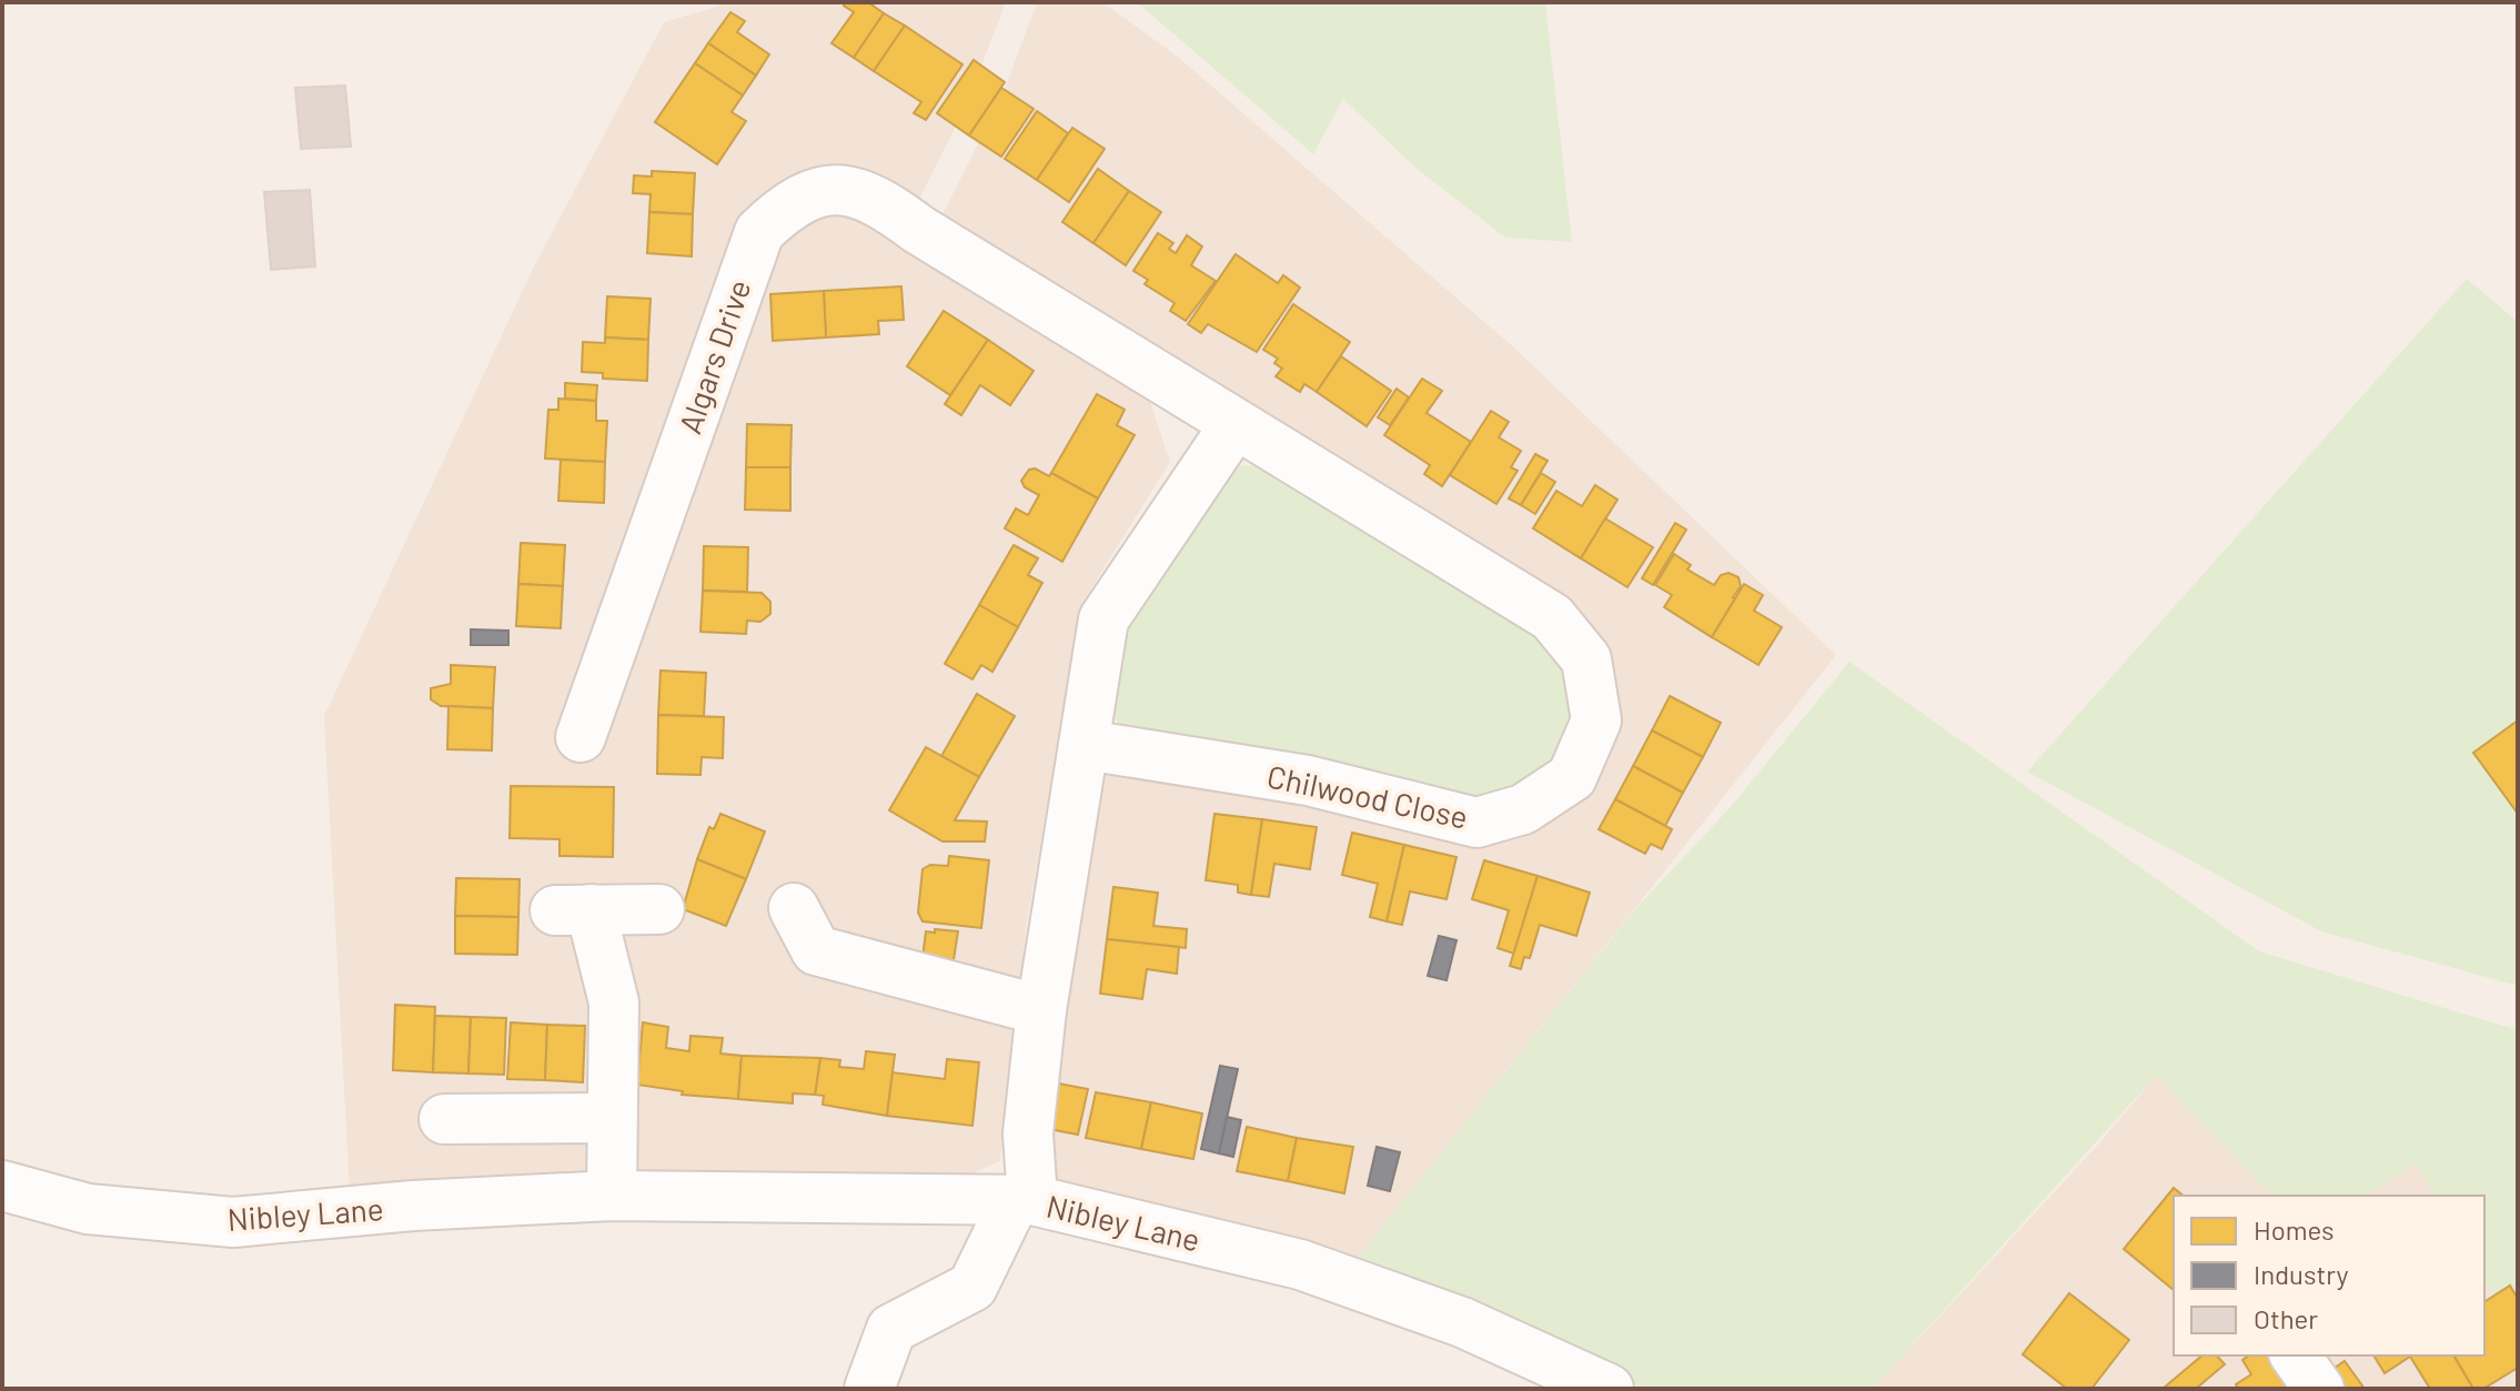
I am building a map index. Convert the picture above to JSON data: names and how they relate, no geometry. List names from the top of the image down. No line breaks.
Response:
{"streets":{"street":["Algars Drive","Chilwood Close","Nibley Lane"]},"crossings":[["Algars Drive","Chilwood Close"]],"legend":["Homes","Industry","Other"]}
